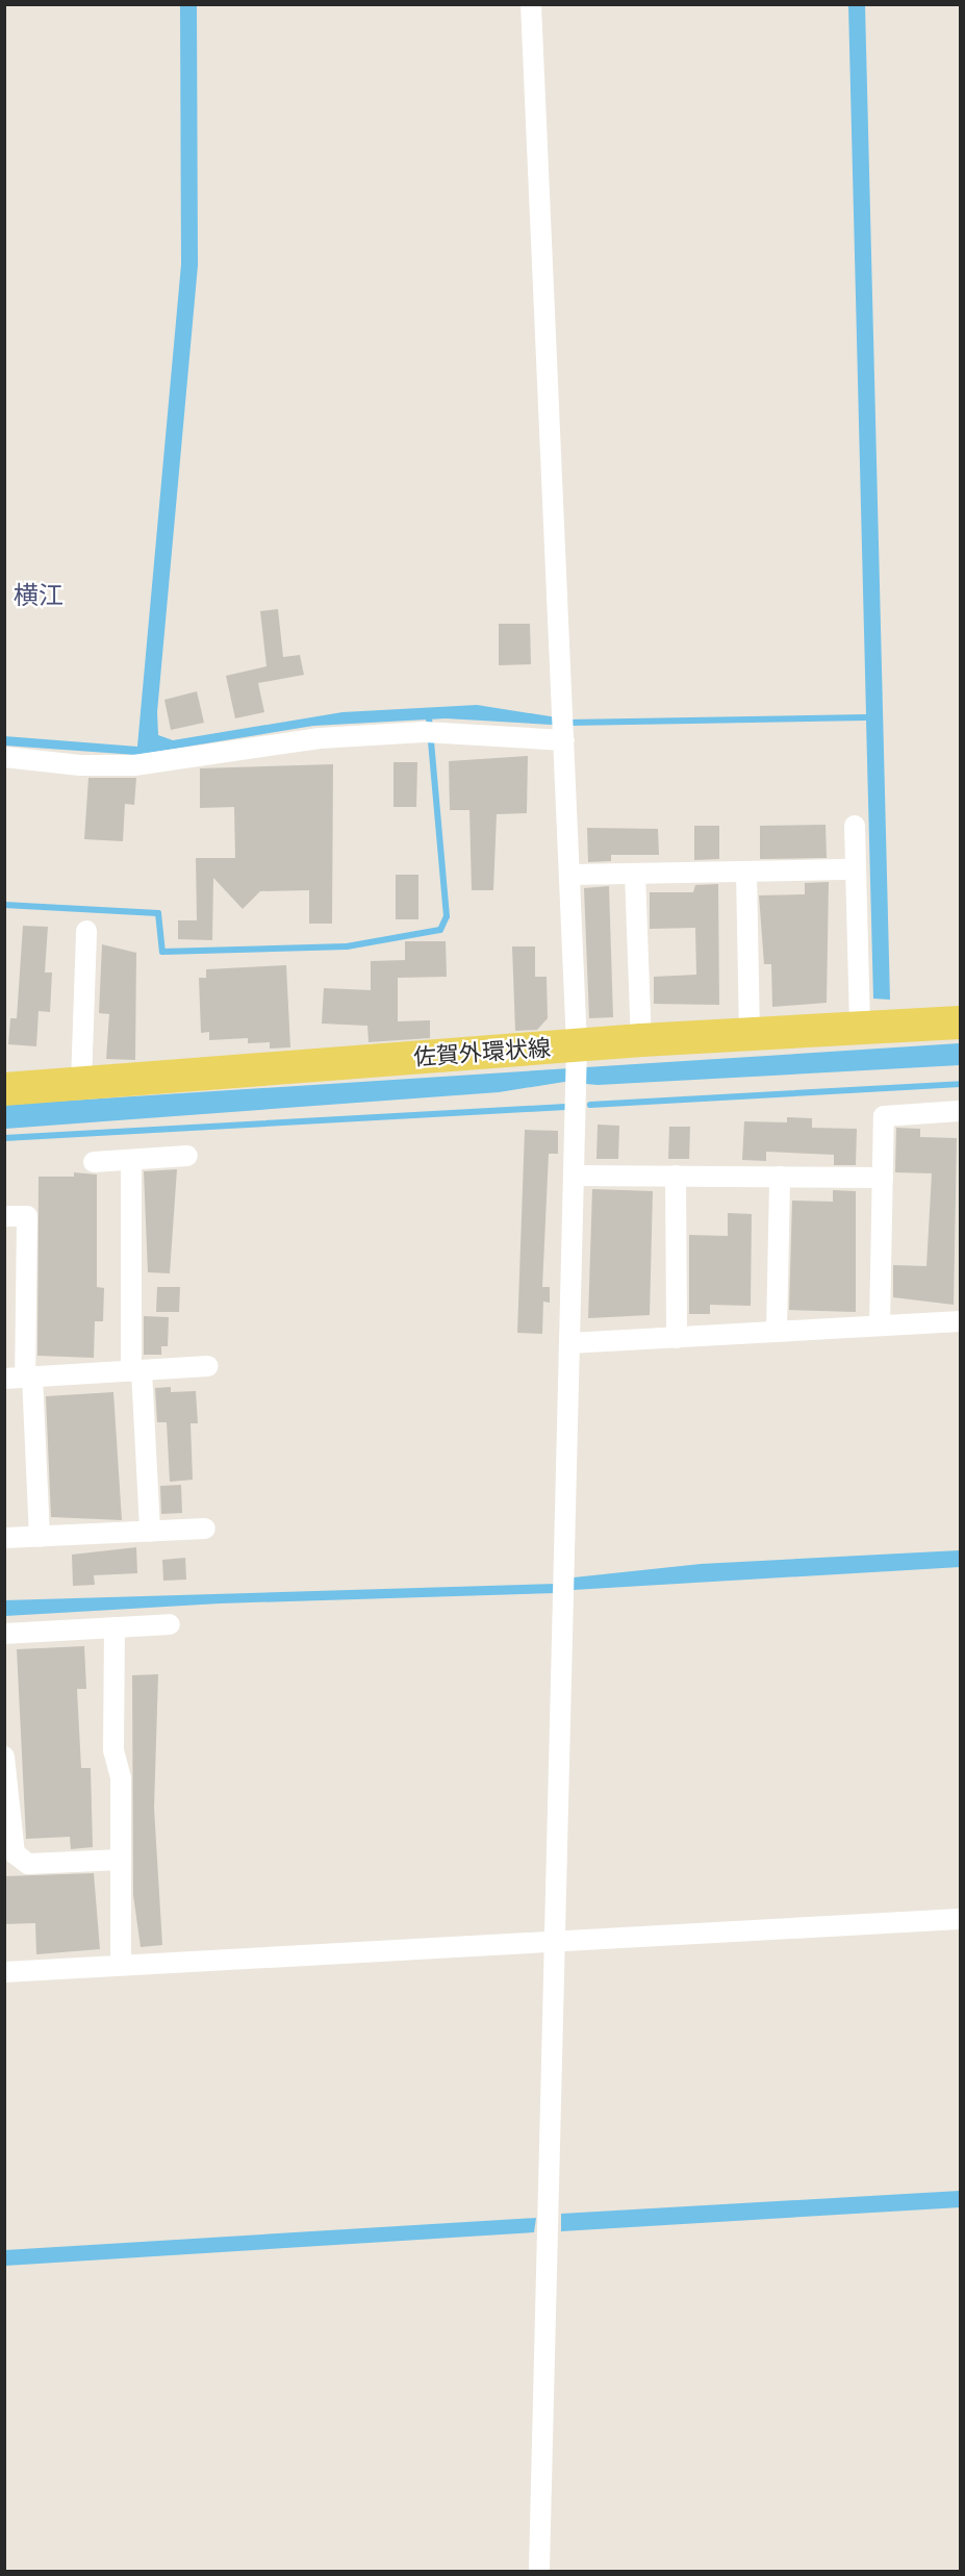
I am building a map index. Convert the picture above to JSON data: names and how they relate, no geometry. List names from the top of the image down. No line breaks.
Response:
{"streets":{"main road":["佐賀外環状線"]},"districts":["横江"]}
